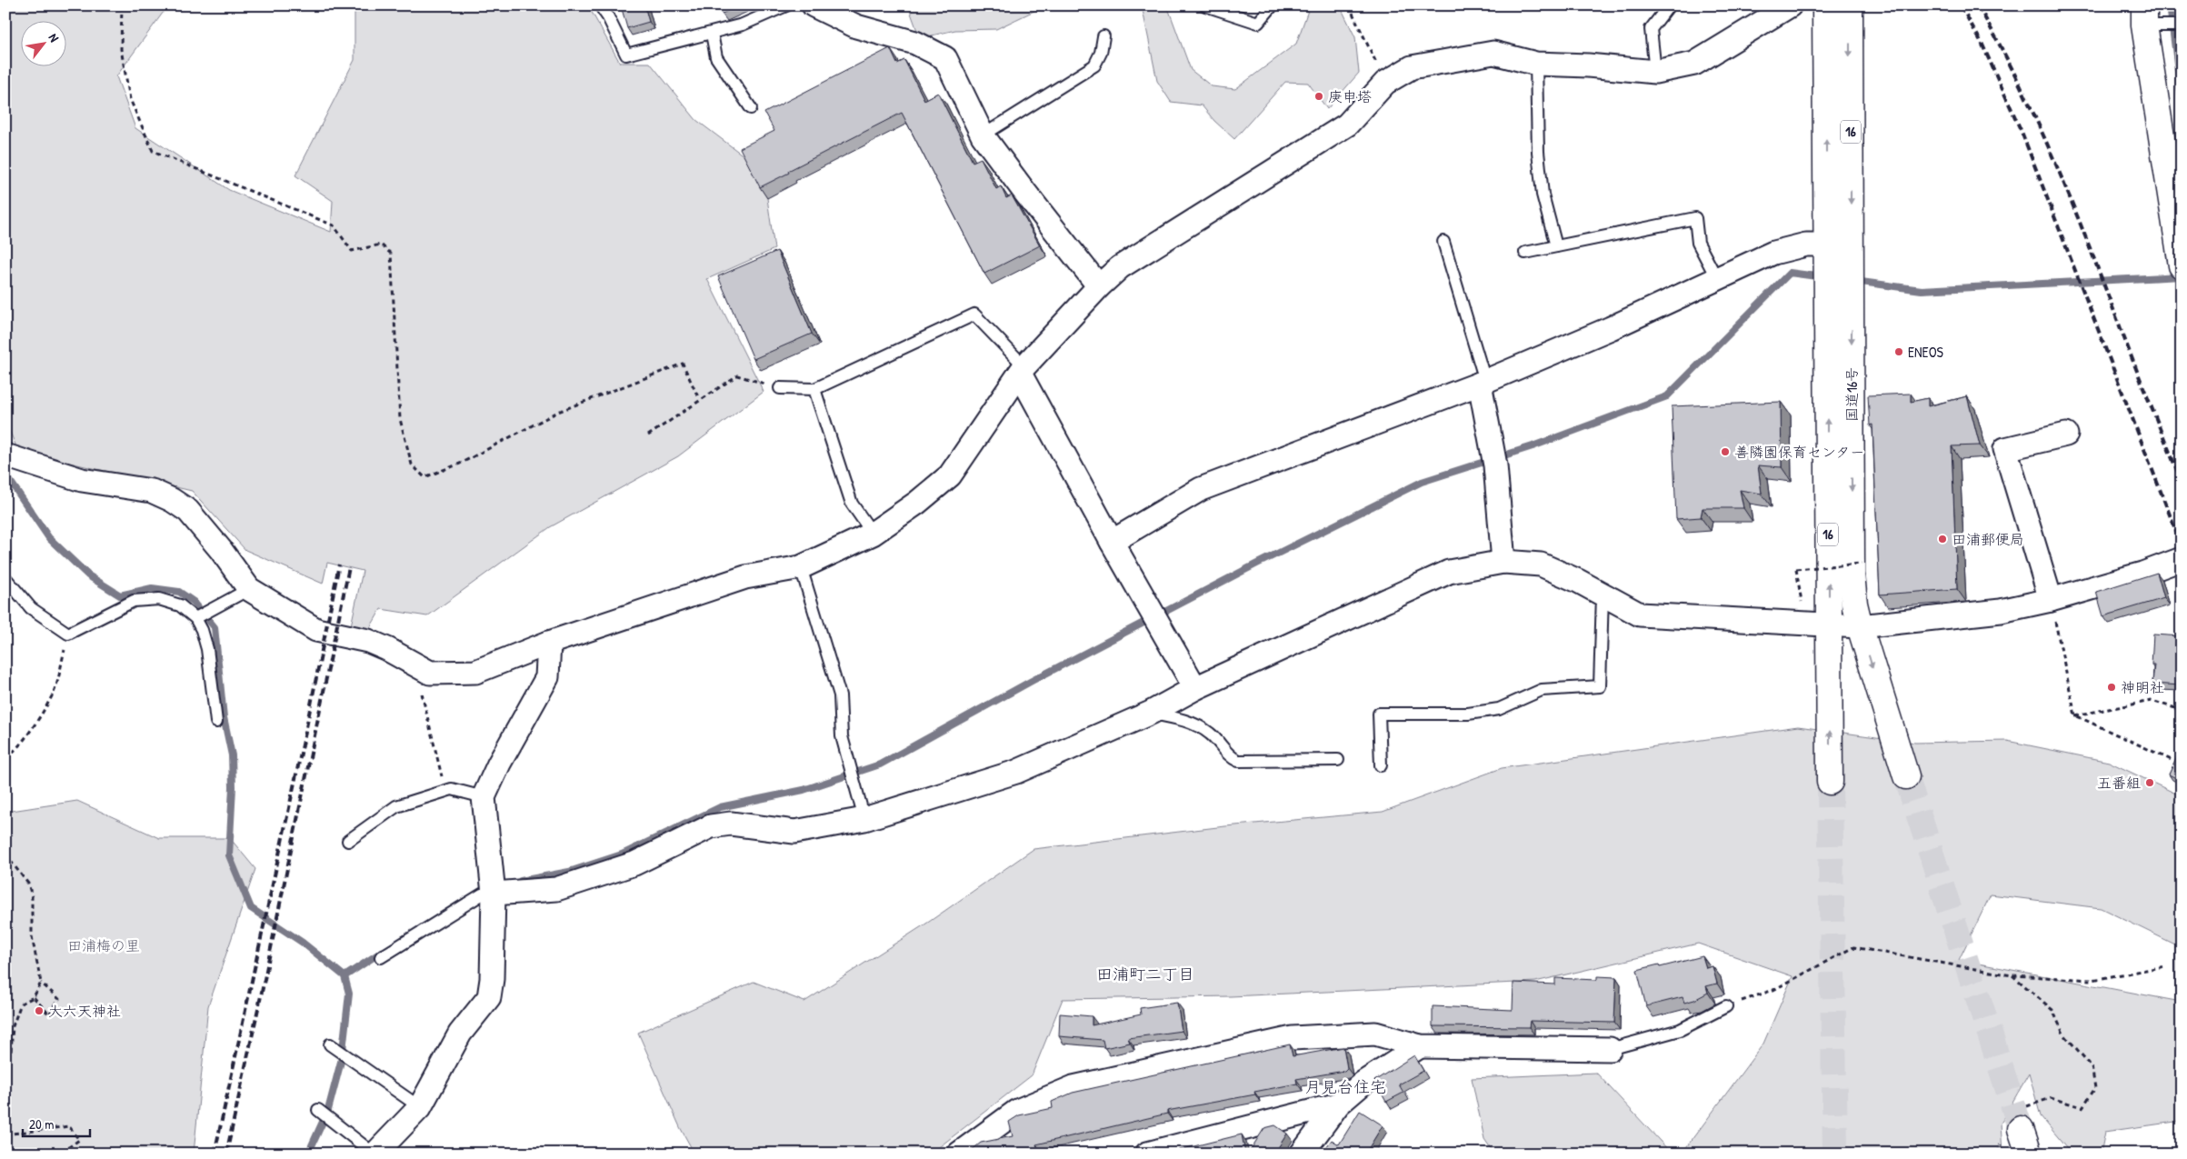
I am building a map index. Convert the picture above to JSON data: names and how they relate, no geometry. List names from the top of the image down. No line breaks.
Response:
{"streets":{"main road":["16","国道16号"]},"districts":["田浦町二丁目","月見台住宅"],"parks":["田浦梅の里"],"places":["庚申塔","ENEOS","善隣園保育センター","田浦郵便局","神明社","五番組","大六天神社"],"scale_bar":"20 m","north":"top right"}
